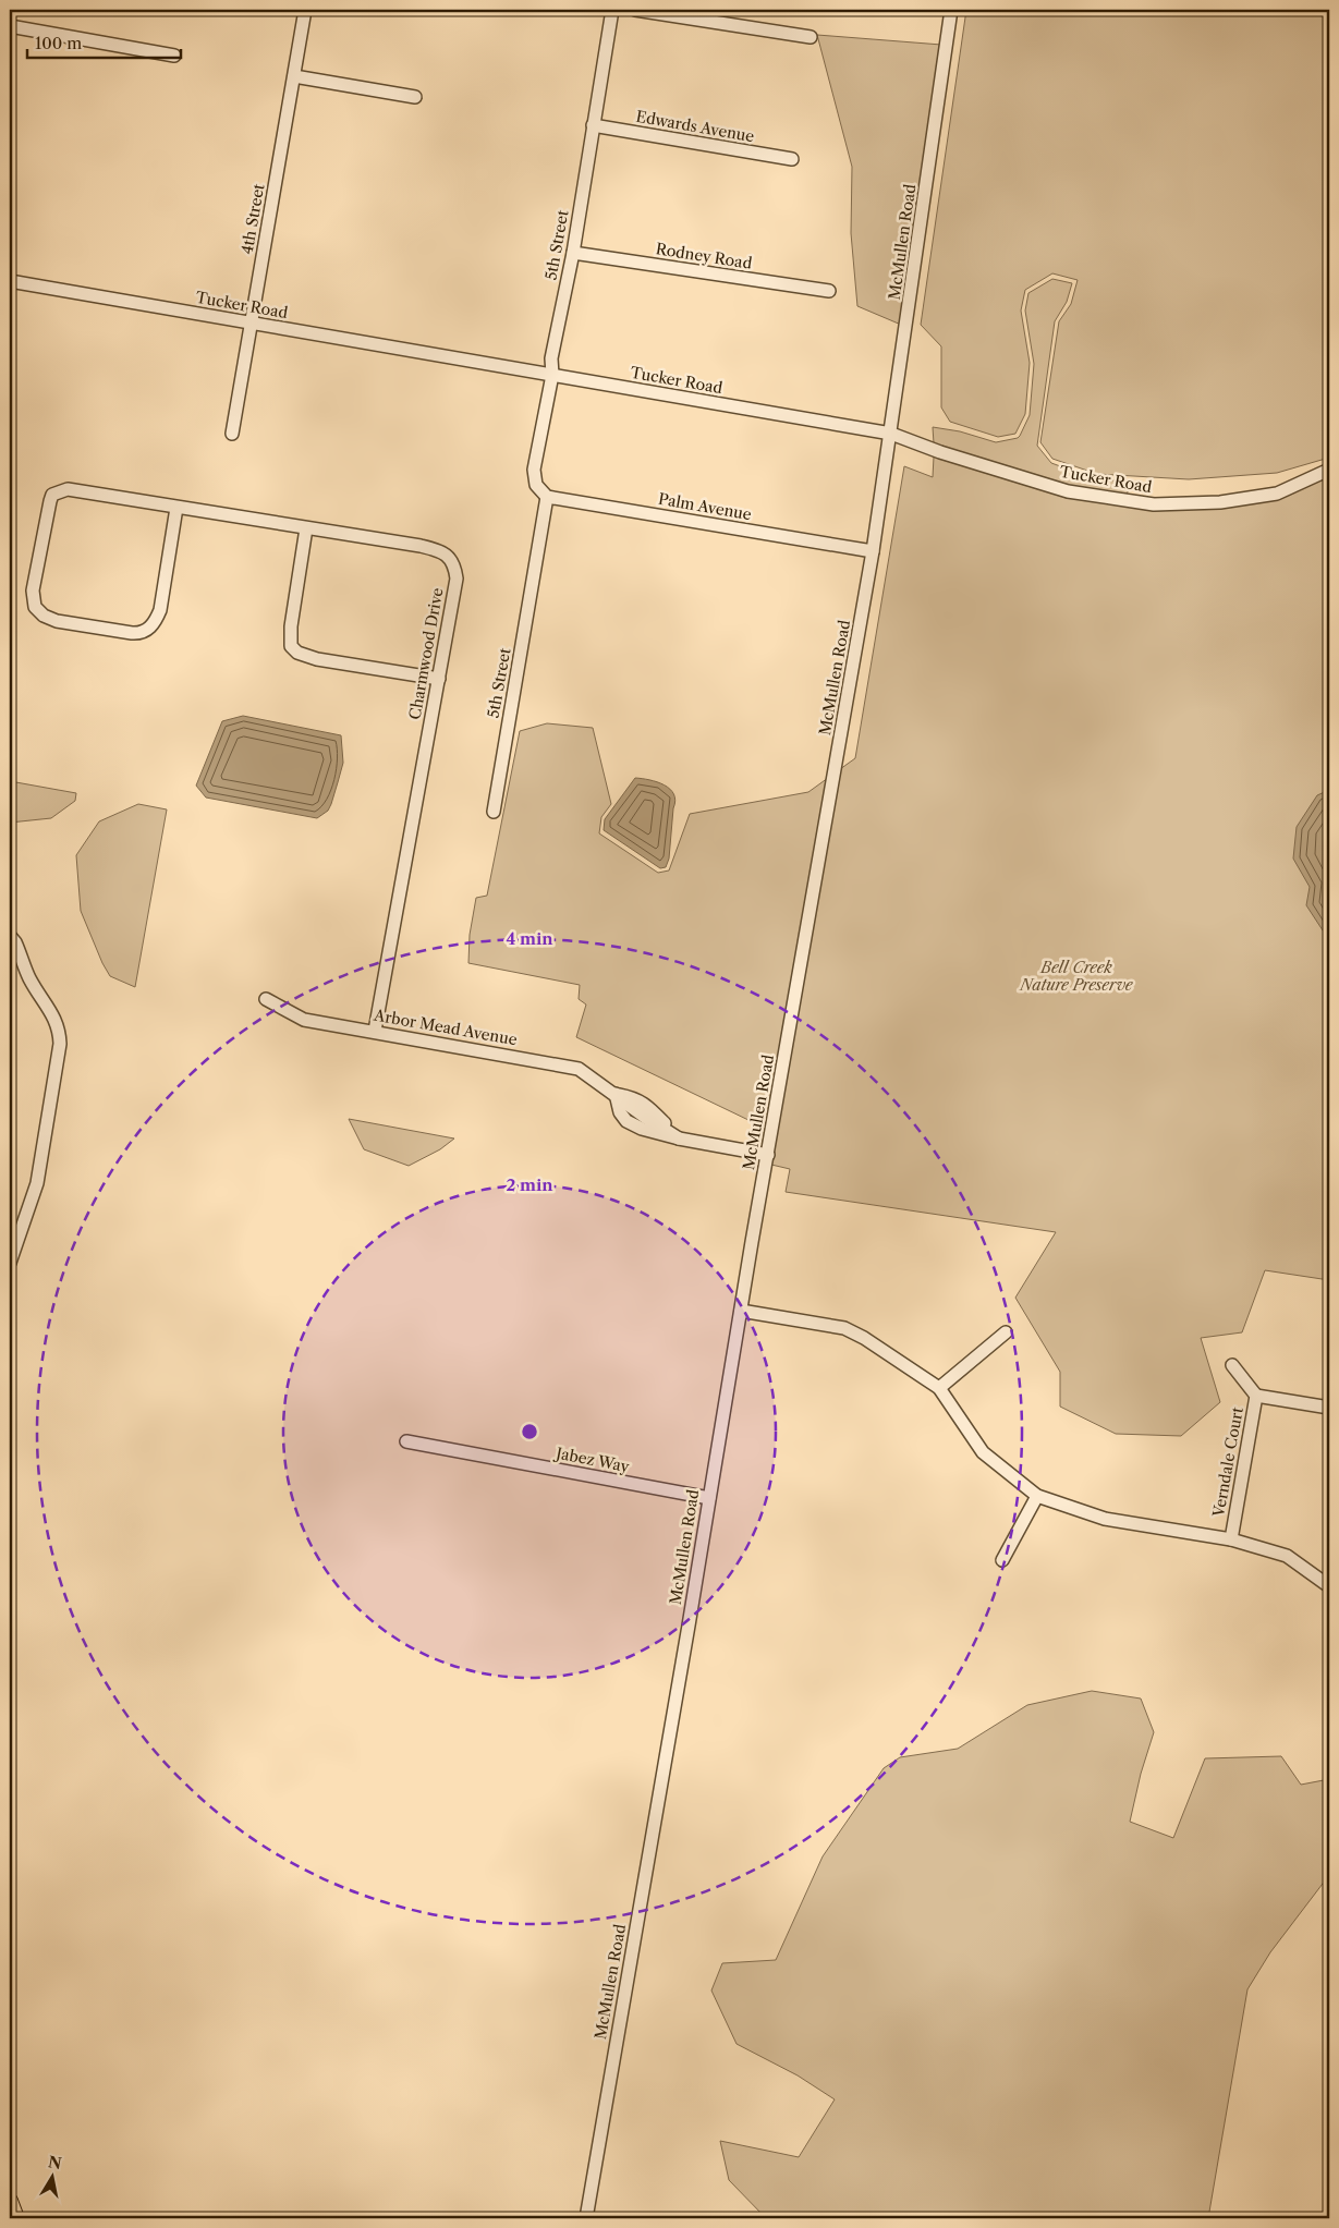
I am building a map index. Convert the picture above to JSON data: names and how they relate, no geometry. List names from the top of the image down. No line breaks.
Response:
{"streets":{"street":["Edwards Avenue","4th Street","McMullen Road","5th Street","Rodney Road","Tucker Road","Palm Avenue","Charmwood Drive","Arbor Mead Avenue","Jabez Way","Verndale Court"]},"crossings":[["Edwards Avenue","5th Street"],["4th Street","Tucker Road"],["McMullen Road","Tucker Road"],["McMullen Road","Palm Avenue"],["McMullen Road","Jabez Way"],["5th Street","Rodney Road"],["5th Street","Tucker Road"],["5th Street","Palm Avenue"],["Charmwood Drive","Arbor Mead Avenue"]],"parks":["Bell Creek Nature Preserve"],"scale_bar":"100 m","north":"top","rings":["4 min","2 min"]}
